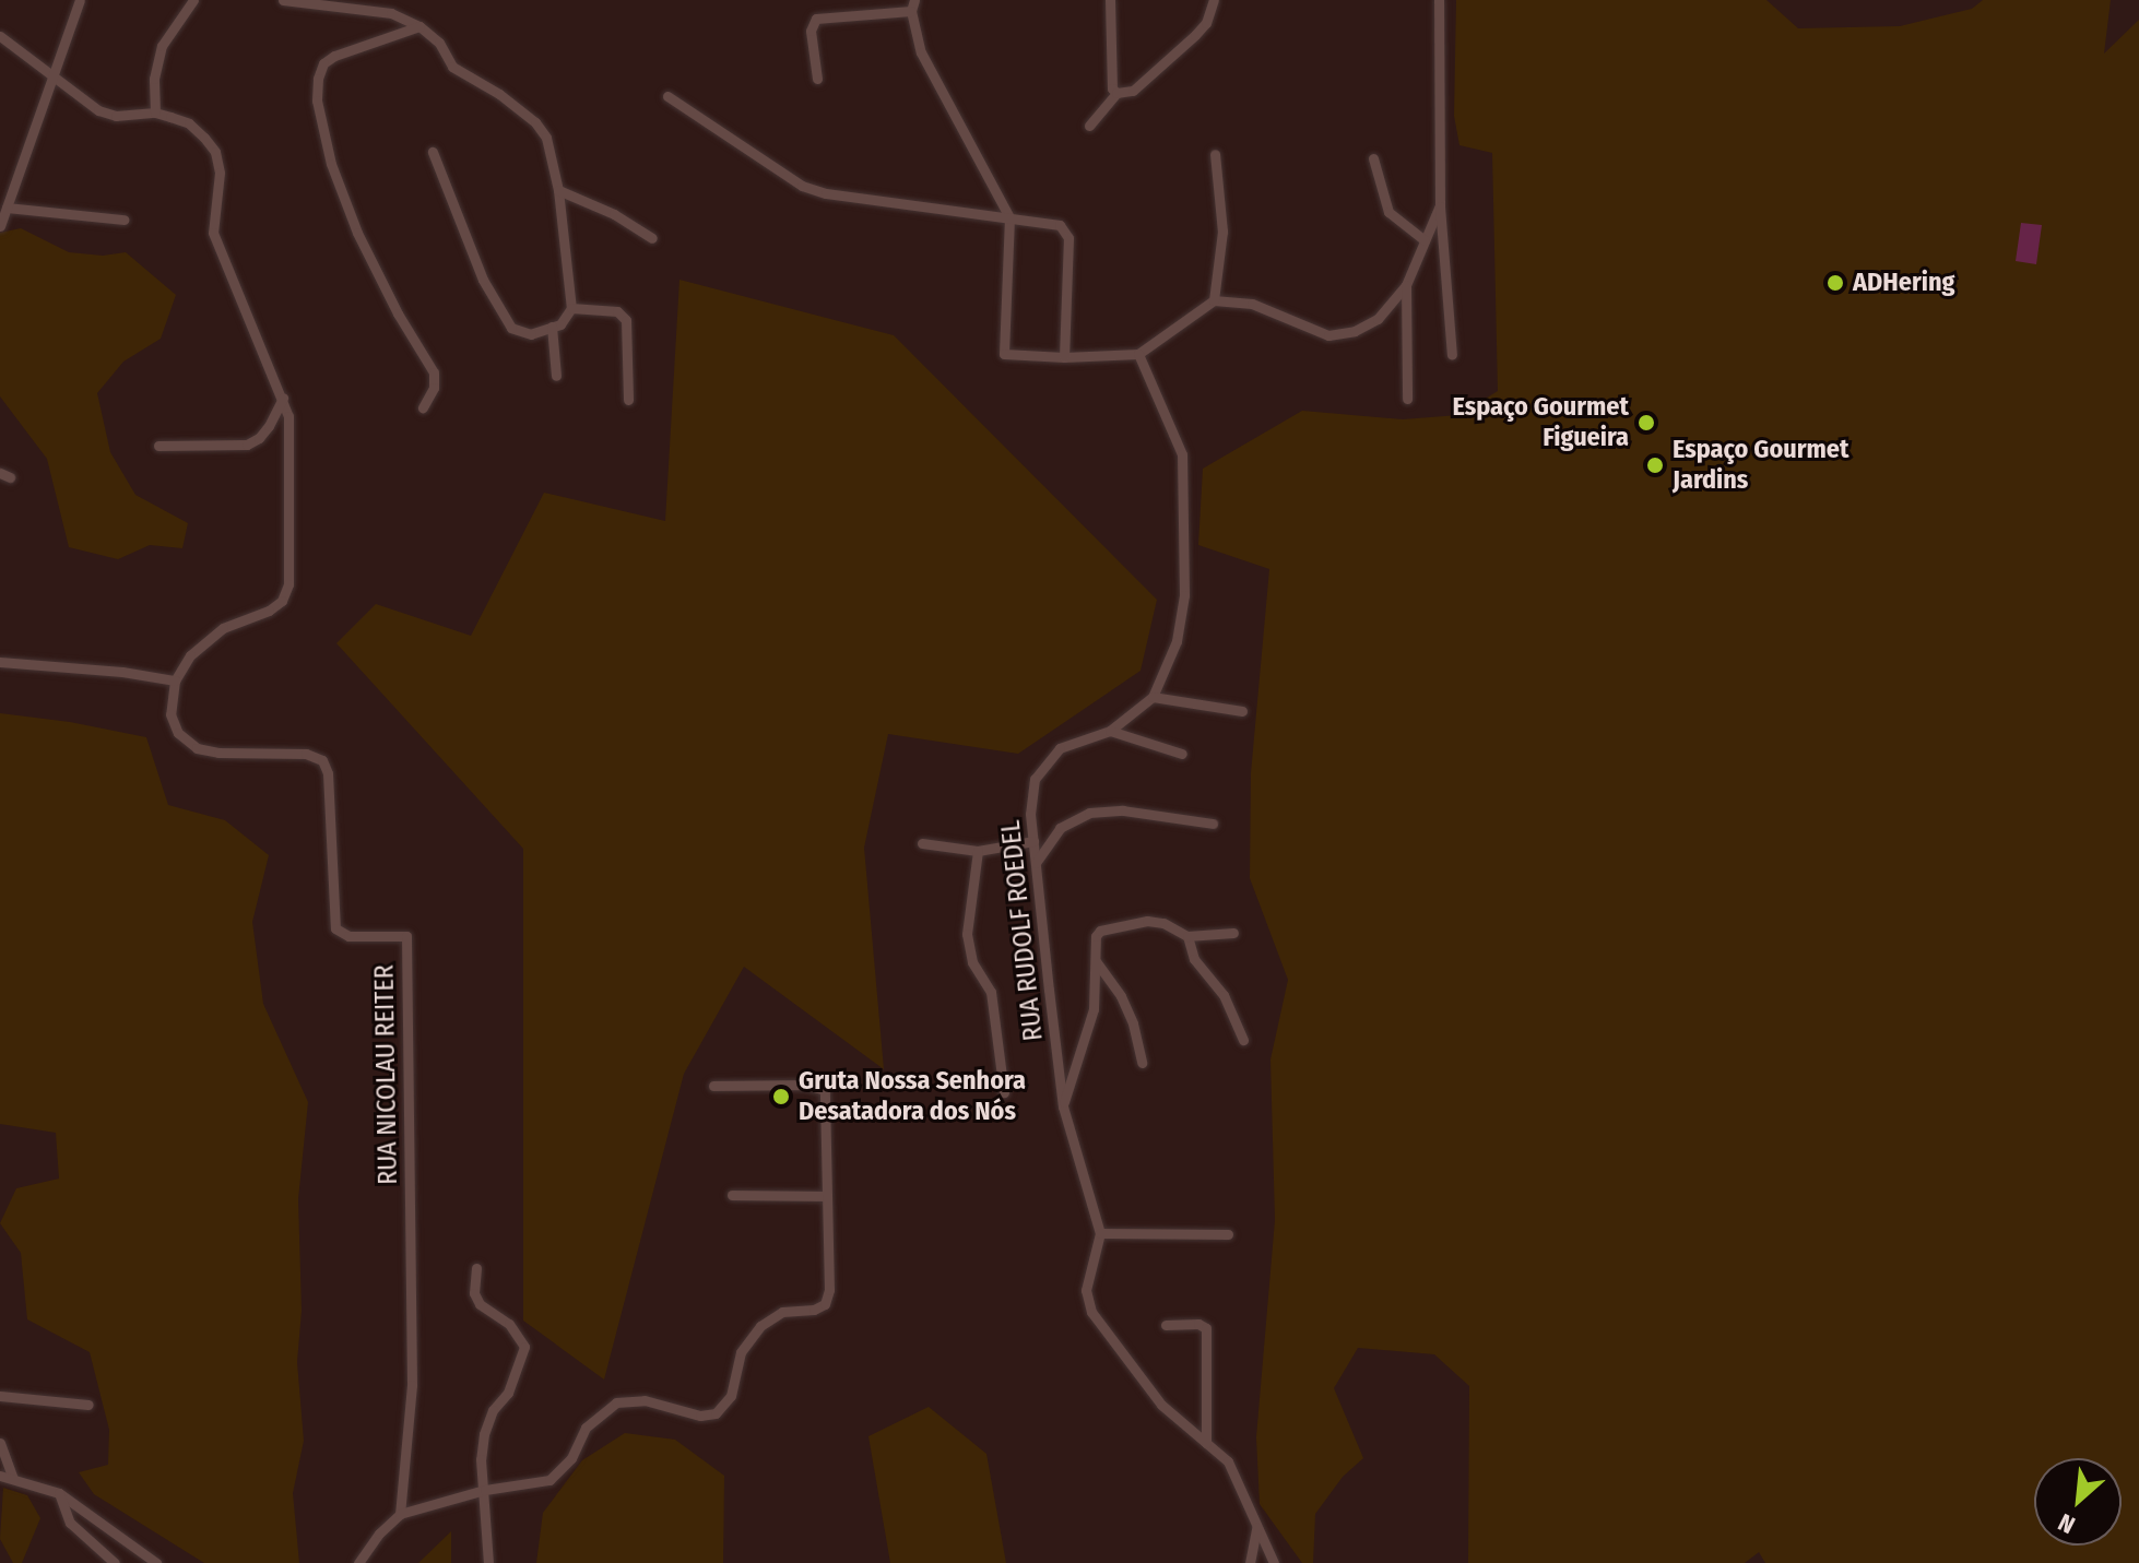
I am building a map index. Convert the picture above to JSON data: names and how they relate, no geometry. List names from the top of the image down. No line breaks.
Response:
{"streets":{"street":["RUA RUDOLF ROEDEL","RUA NICOLAU REITER"]},"places":["ADHering","Espaço Gourmet Figueira","Espaço Gourmet Jardins","Gruta Nossa Senhora Desatadora dos Nós"],"north":"bottom left"}
